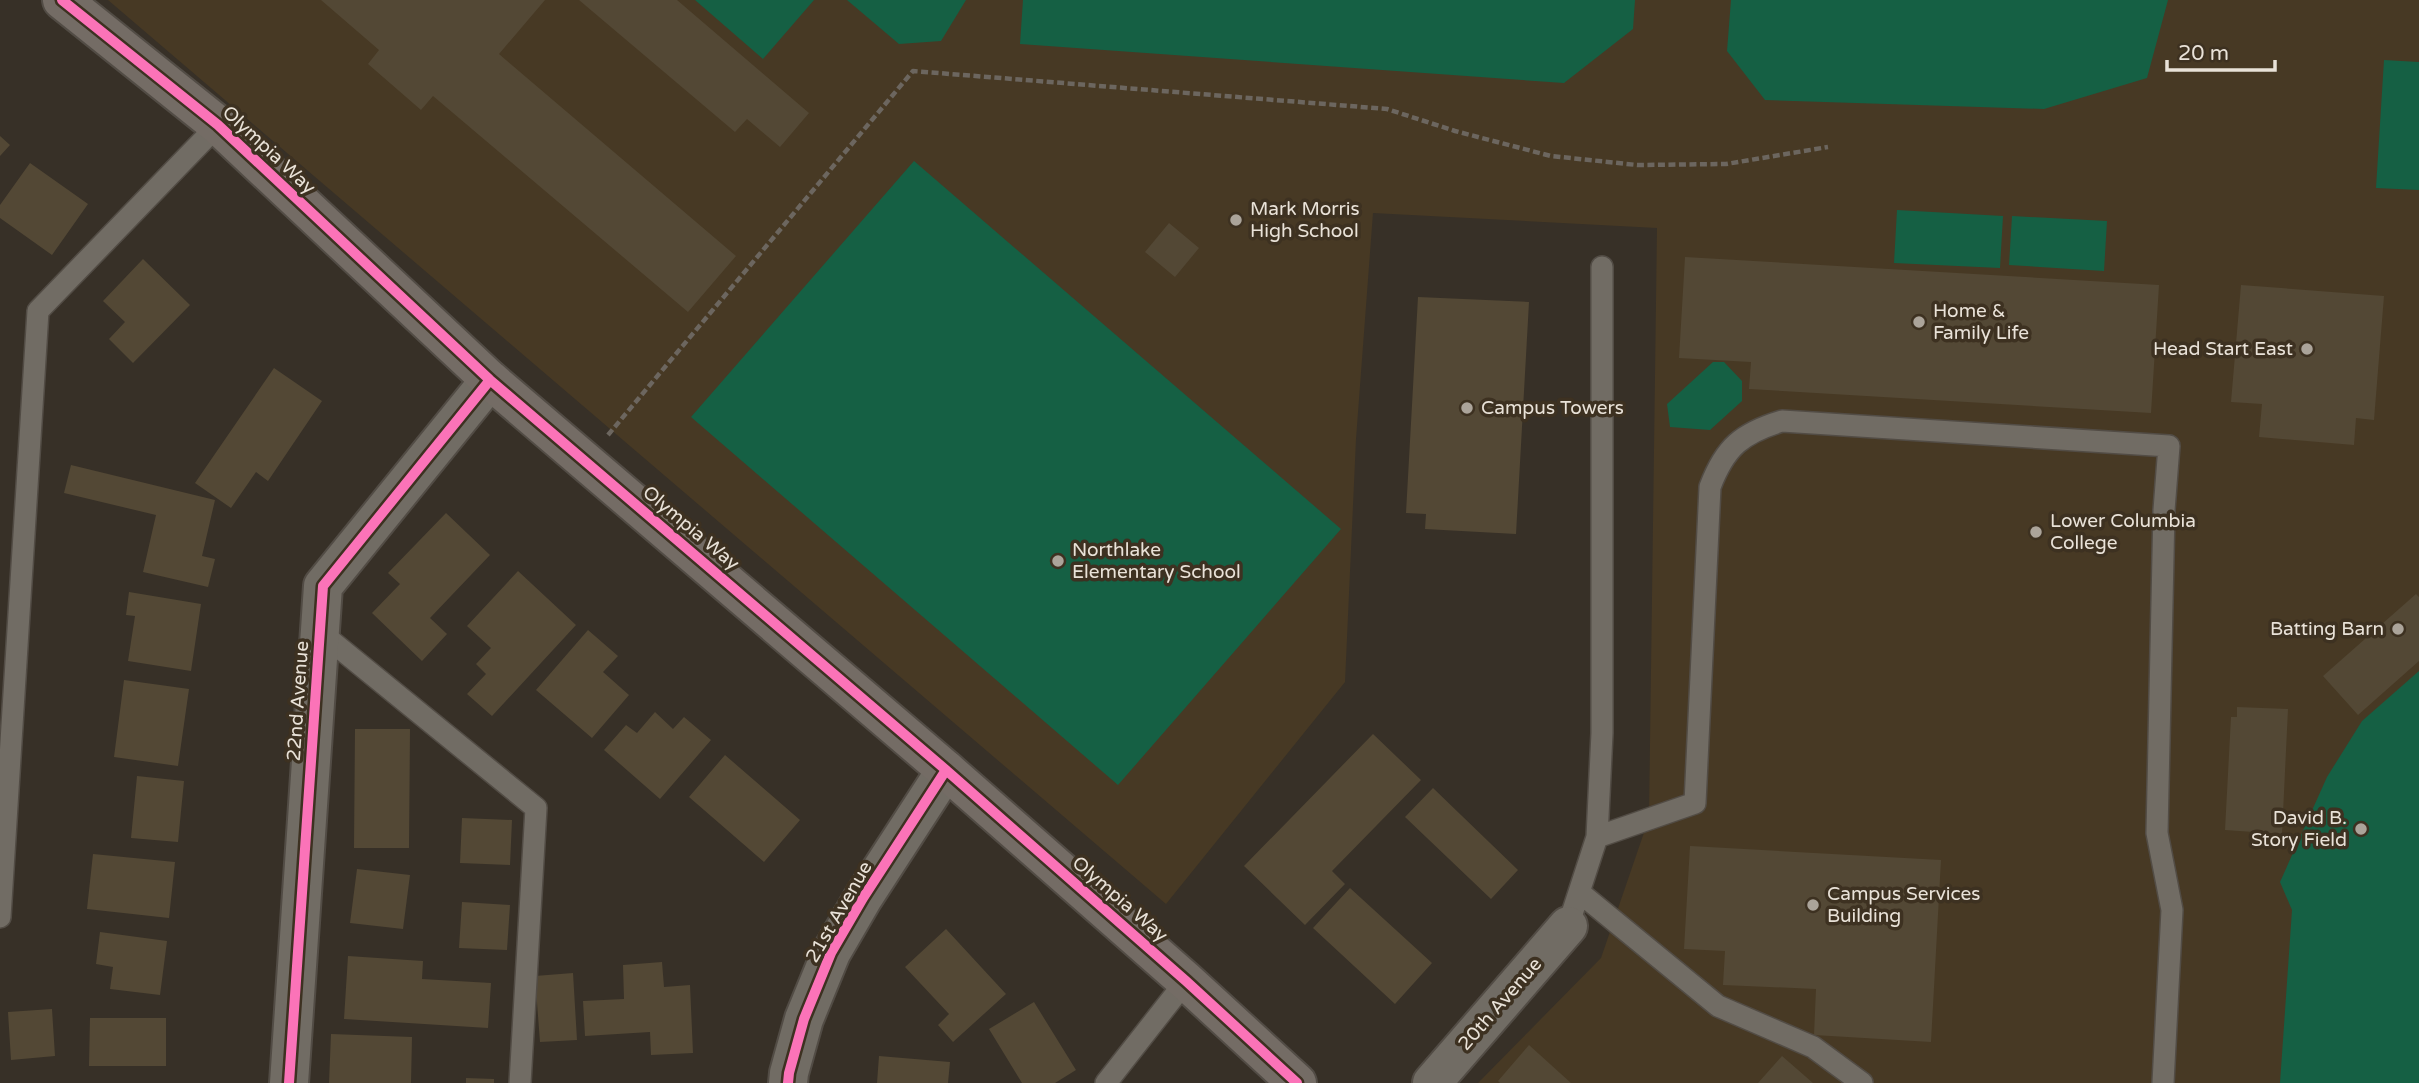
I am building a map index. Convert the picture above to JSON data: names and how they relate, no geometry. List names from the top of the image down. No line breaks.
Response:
{"streets":{"street":["Olympia Way","22nd Avenue","21st Avenue","20th Avenue"]},"crossings":[["Olympia Way","22nd Avenue"],["Olympia Way","21st Avenue"]],"places":["Mark Morris High School","Home & Family Life","Head Start East","Campus Towers","Lower Columbia College","Northlake Elementary School","Batting Barn","David B. Story Field","Campus Services Building"],"scale_bar":"20 m"}
